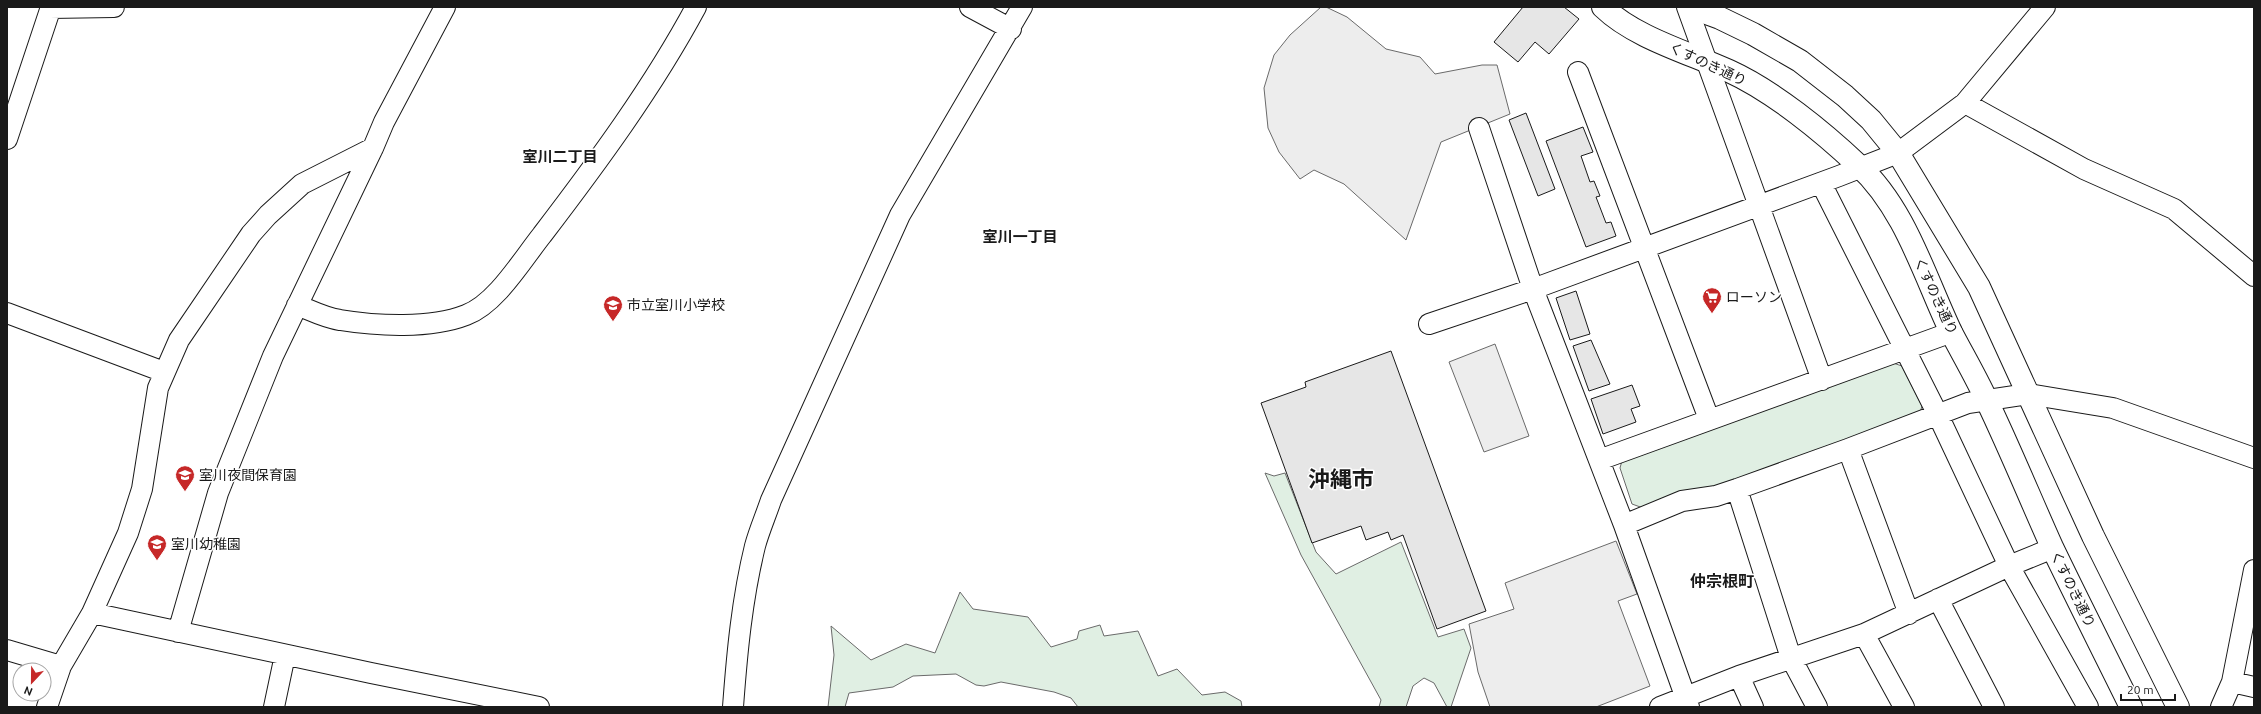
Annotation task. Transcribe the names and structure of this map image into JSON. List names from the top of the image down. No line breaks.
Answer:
{"streets":{"main road":["くすのき通り"]},"districts":["室川二丁目","室川一丁目","沖縄市","仲宗根町"],"places":{"supermarket":["ローソン"],"school or university":["市立室川小学校","室川夜間保育園","室川幼稚園"]},"scale_bar":"20 m","north":"bottom"}
